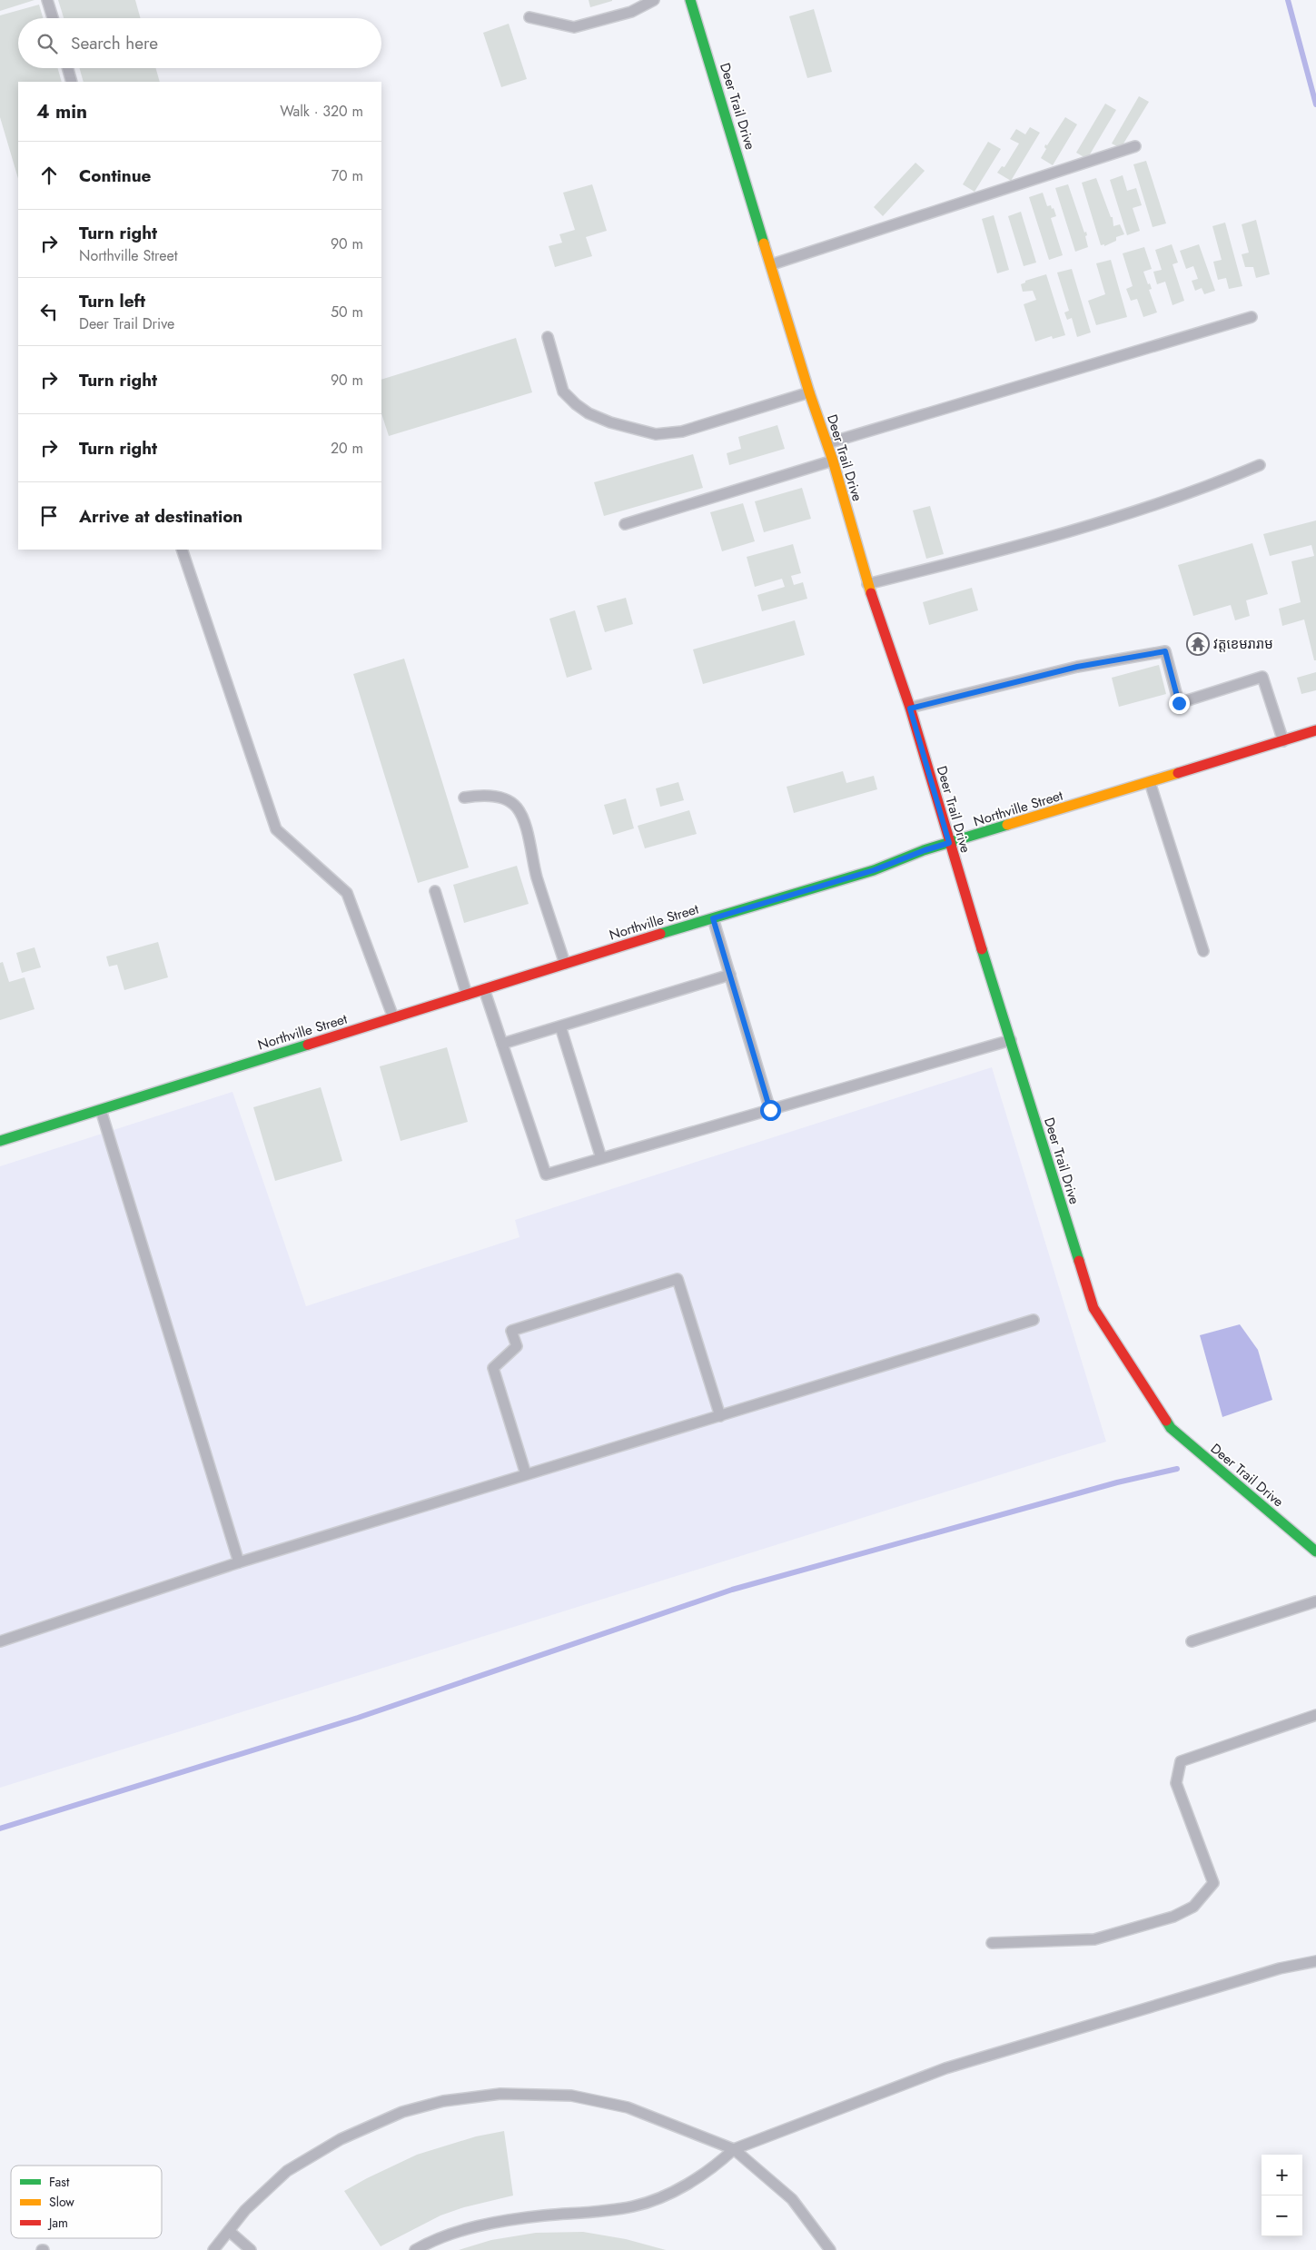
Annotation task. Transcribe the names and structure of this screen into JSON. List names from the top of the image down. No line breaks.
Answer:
{"streets":{"street":["Deer Trail Drive","Northville Street"]},"crossings":[["Deer Trail Drive","Northville Street"]],"places":{"temple":["វត្តខេមរារាម"]},"legend":["Fast","Slow","Jam"],"page":{"search":"Search here","heading":["4 min","Walk · 320 m"],"list":[["Continue","70 m"],["Turn right","Northville Street","90 m"],["Turn left","Deer Trail Drive","50 m"],["Turn right","90 m"],["Turn right","20 m"],"Arrive at destination"],"map_buttons":["+","−"]}}
